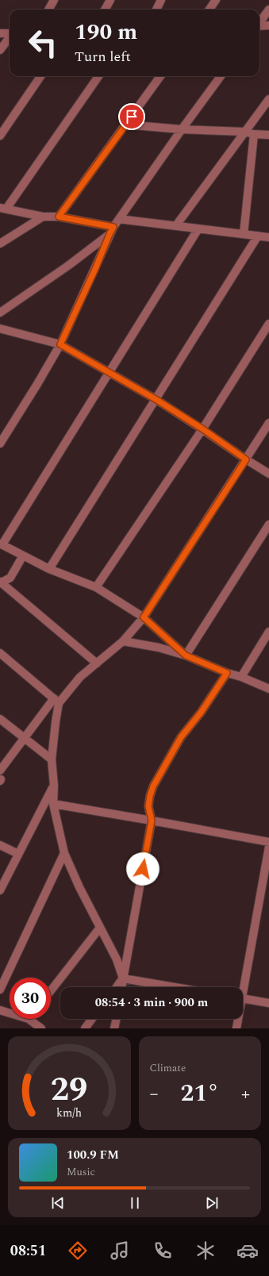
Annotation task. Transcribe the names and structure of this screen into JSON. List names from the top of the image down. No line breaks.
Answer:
{"page":{"turn":["190 m","Turn left"],"limit":"30","trip":"08:54 · 3 min · 900 m","tile":"Climate","heat":["−","21°","+"],"song":["100.9 FM","Music"],"tabs":"08:51","gauge":["29","km/h"]}}
